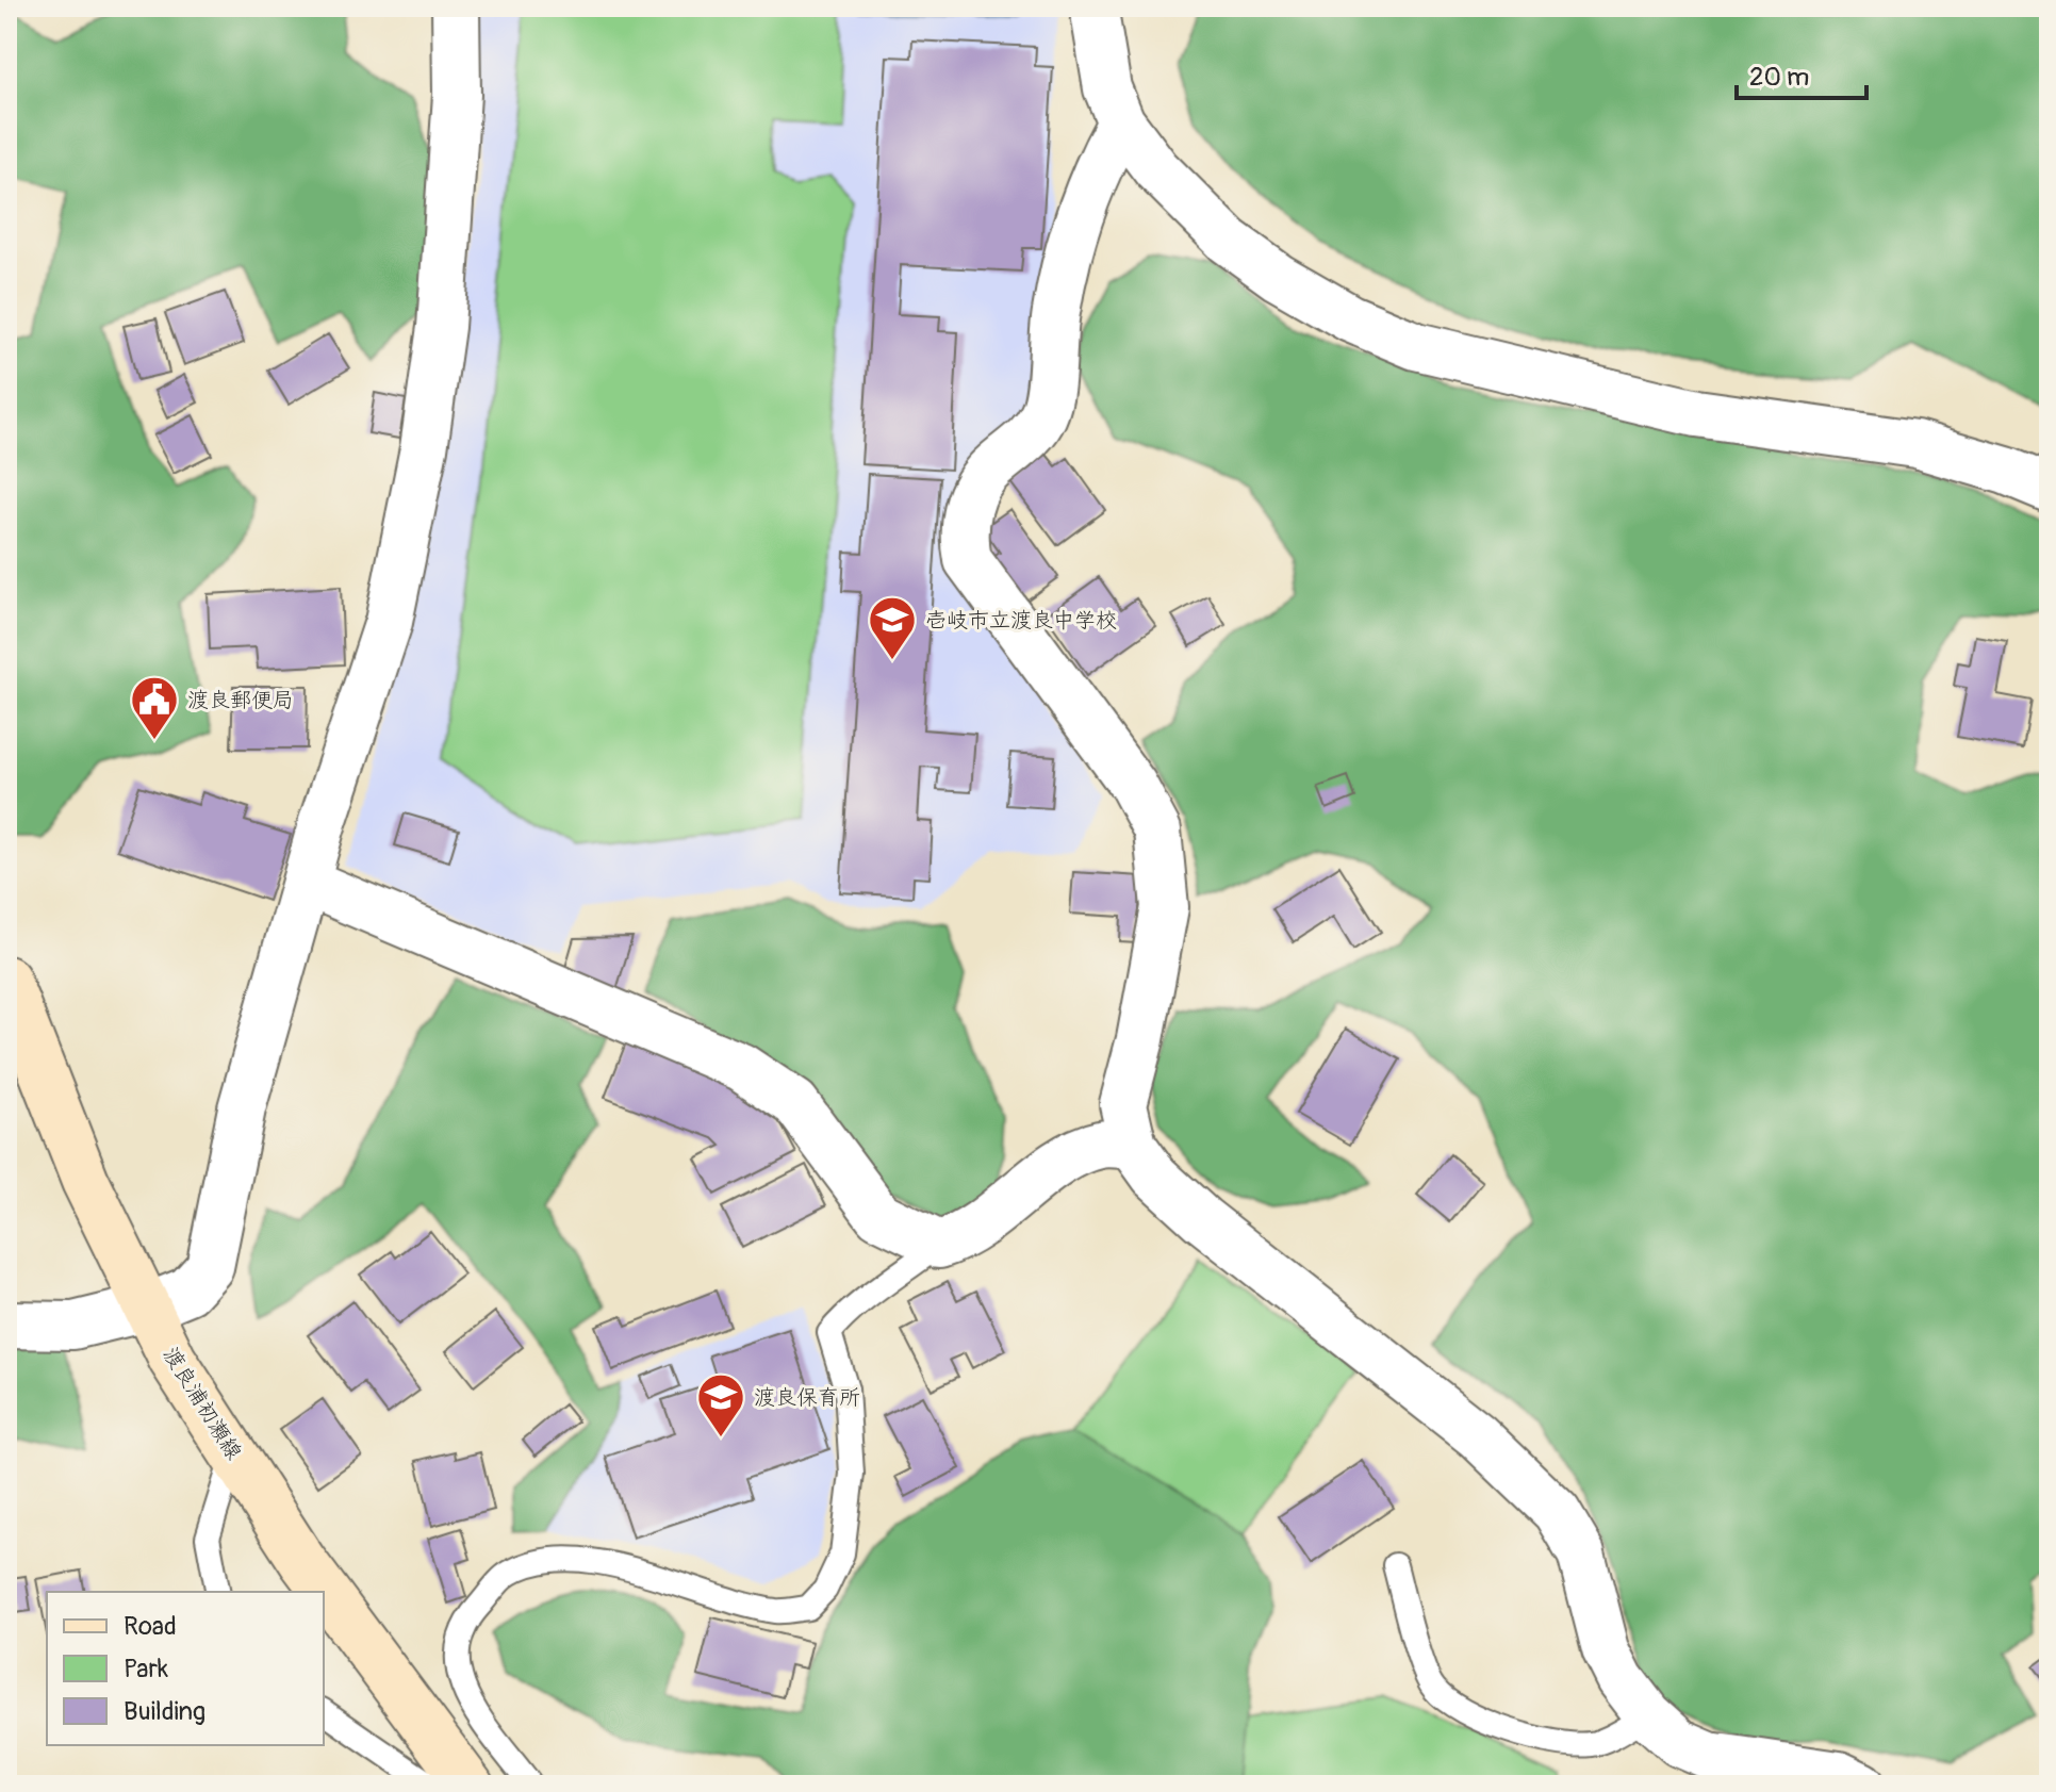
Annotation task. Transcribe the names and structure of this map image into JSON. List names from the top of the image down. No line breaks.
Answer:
{"streets":{"main road":["渡良浦初瀬線"]},"places":{"school or university":["壱岐市立渡良中学校","渡良保育所"],"public building":["渡良郵便局"]},"legend":["Road","Park","Building"],"scale_bar":"20 m"}
